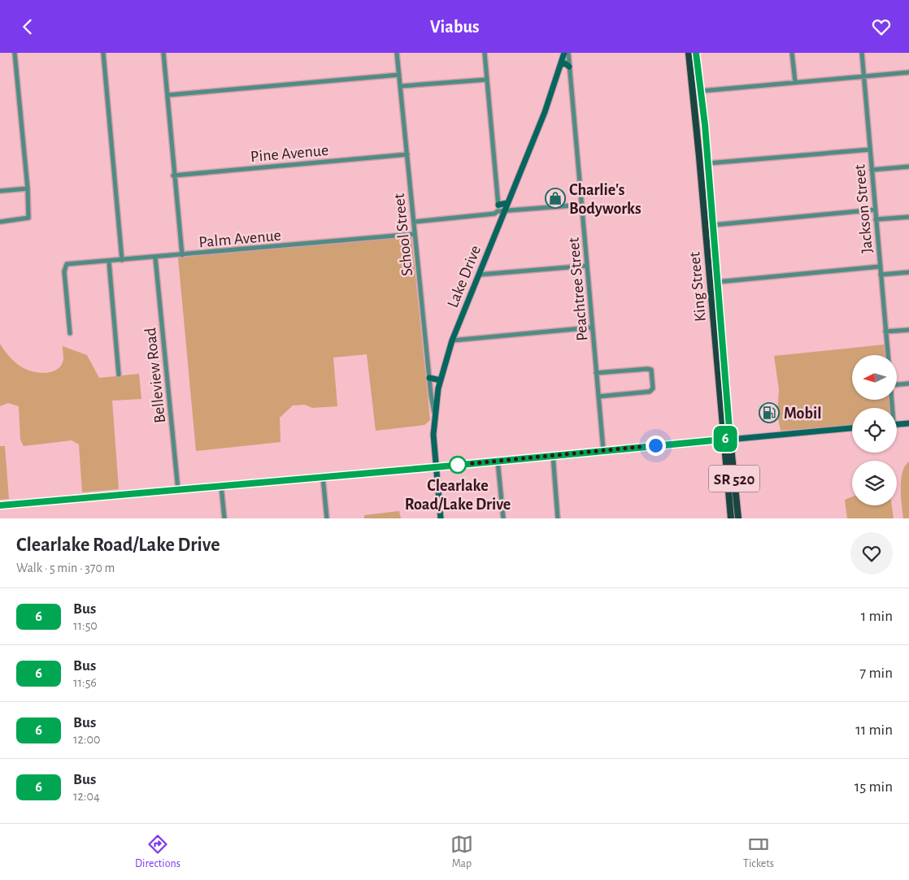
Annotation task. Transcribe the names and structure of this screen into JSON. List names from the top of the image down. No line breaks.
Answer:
{"streets":{"main road":["Lake Drive","King Street","SR 520"],"street":["Pine Avenue","Jackson Street","School Street","Palm Avenue","Peachtree Street","Belleview Road"]},"crossings":[["Pine Avenue","School Street"],["School Street","Palm Avenue"],["School Street","Lake Drive"],["Palm Avenue","Belleview Road"]],"places":{"shop":["Charlie's Bodyworks"],"fuel station":["Mobil"],"other":["Clearlake Road/Lake Drive"]},"lines":["bus line 6"],"north":"left","page":{"header":"Viabus","on_map":"6","heading":["Clearlake Road/Lake Drive","Walk · 5 min · 370 m"],"list":[{"mark":"6","name":"Bus","note":"11:50","value":"1 min"},{"mark":"6","name":"Bus","note":"11:56","value":"7 min"},{"mark":"6","name":"Bus","note":"12:00","value":"11 min"},{"mark":"6","name":"Bus","note":"12:04","value":"15 min"}],"tabs":["Directions","Map","Tickets"]}}
